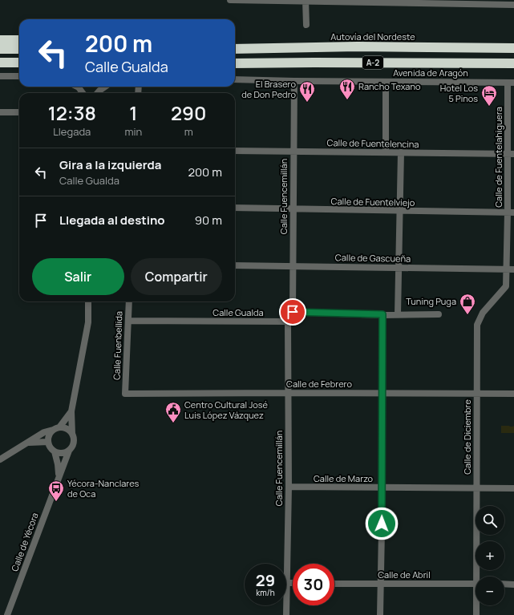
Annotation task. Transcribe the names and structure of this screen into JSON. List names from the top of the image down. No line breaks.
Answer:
{"streets":{"highway":["Autovía del Nordeste","A-2"],"street":["Avenida de Aragón","Calle de Fuentelencina","Calle de Fuentelahiguera","Calle Fuencemillán","Calle de Fuentelviejo","Calle de Gascueña","Calle Gualda","Calle Fuenbellida","Calle de Febrero","Calle de Diciembre","Calle de Marzo","Calle de Yécora","Calle de Abril"]},"crossings":[["Avenida de Aragón","Calle de Fuentelahiguera"],["Avenida de Aragón","Calle Fuencemillán"],["Calle de Fuentelencina","Calle de Fuentelahiguera"],["Calle de Fuentelencina","Calle Fuencemillán"],["Calle de Fuentelahiguera","Calle de Fuentelviejo"],["Calle de Fuentelahiguera","Calle de Gascueña"],["Calle de Fuentelahiguera","Calle de Diciembre"],["Calle Fuencemillán","Calle de Fuentelviejo"],["Calle Fuencemillán","Calle de Gascueña"],["Calle Fuencemillán","Calle Gualda"],["Calle Fuencemillán","Calle de Febrero"],["Calle Fuencemillán","Calle de Marzo"],["Calle de Gascueña","Calle de Diciembre"],["Calle Gualda","Calle Fuenbellida"],["Calle Fuenbellida","Calle de Febrero"],["Calle de Febrero","Calle de Diciembre"],["Calle de Diciembre","Calle de Marzo"]],"places":{"restaurant":["Rancho Texano","El Brasero de Don Pedro"],"hotel":["Hotel Los 5 Pinos"],"shop":["Tuning Puga"],"public building":["Centro Cultural José Luis López Vázquez"],"bus stop":["Yécora-Nanclares de Oca"]},"page":{"turn":["200 m","Calle Gualda"],"eta":["12:38","Llegada","1","min","290","m"],"list":[{"name":"Gira a la izquierda","note":"Calle Gualda","value":"200 m"},{"name":"Llegada al destino","value":"90 m"}],"buttons":["Salir","Compartir"],"map_buttons":["+","−"],"speed":"29 km/h","limit":"30"}}
